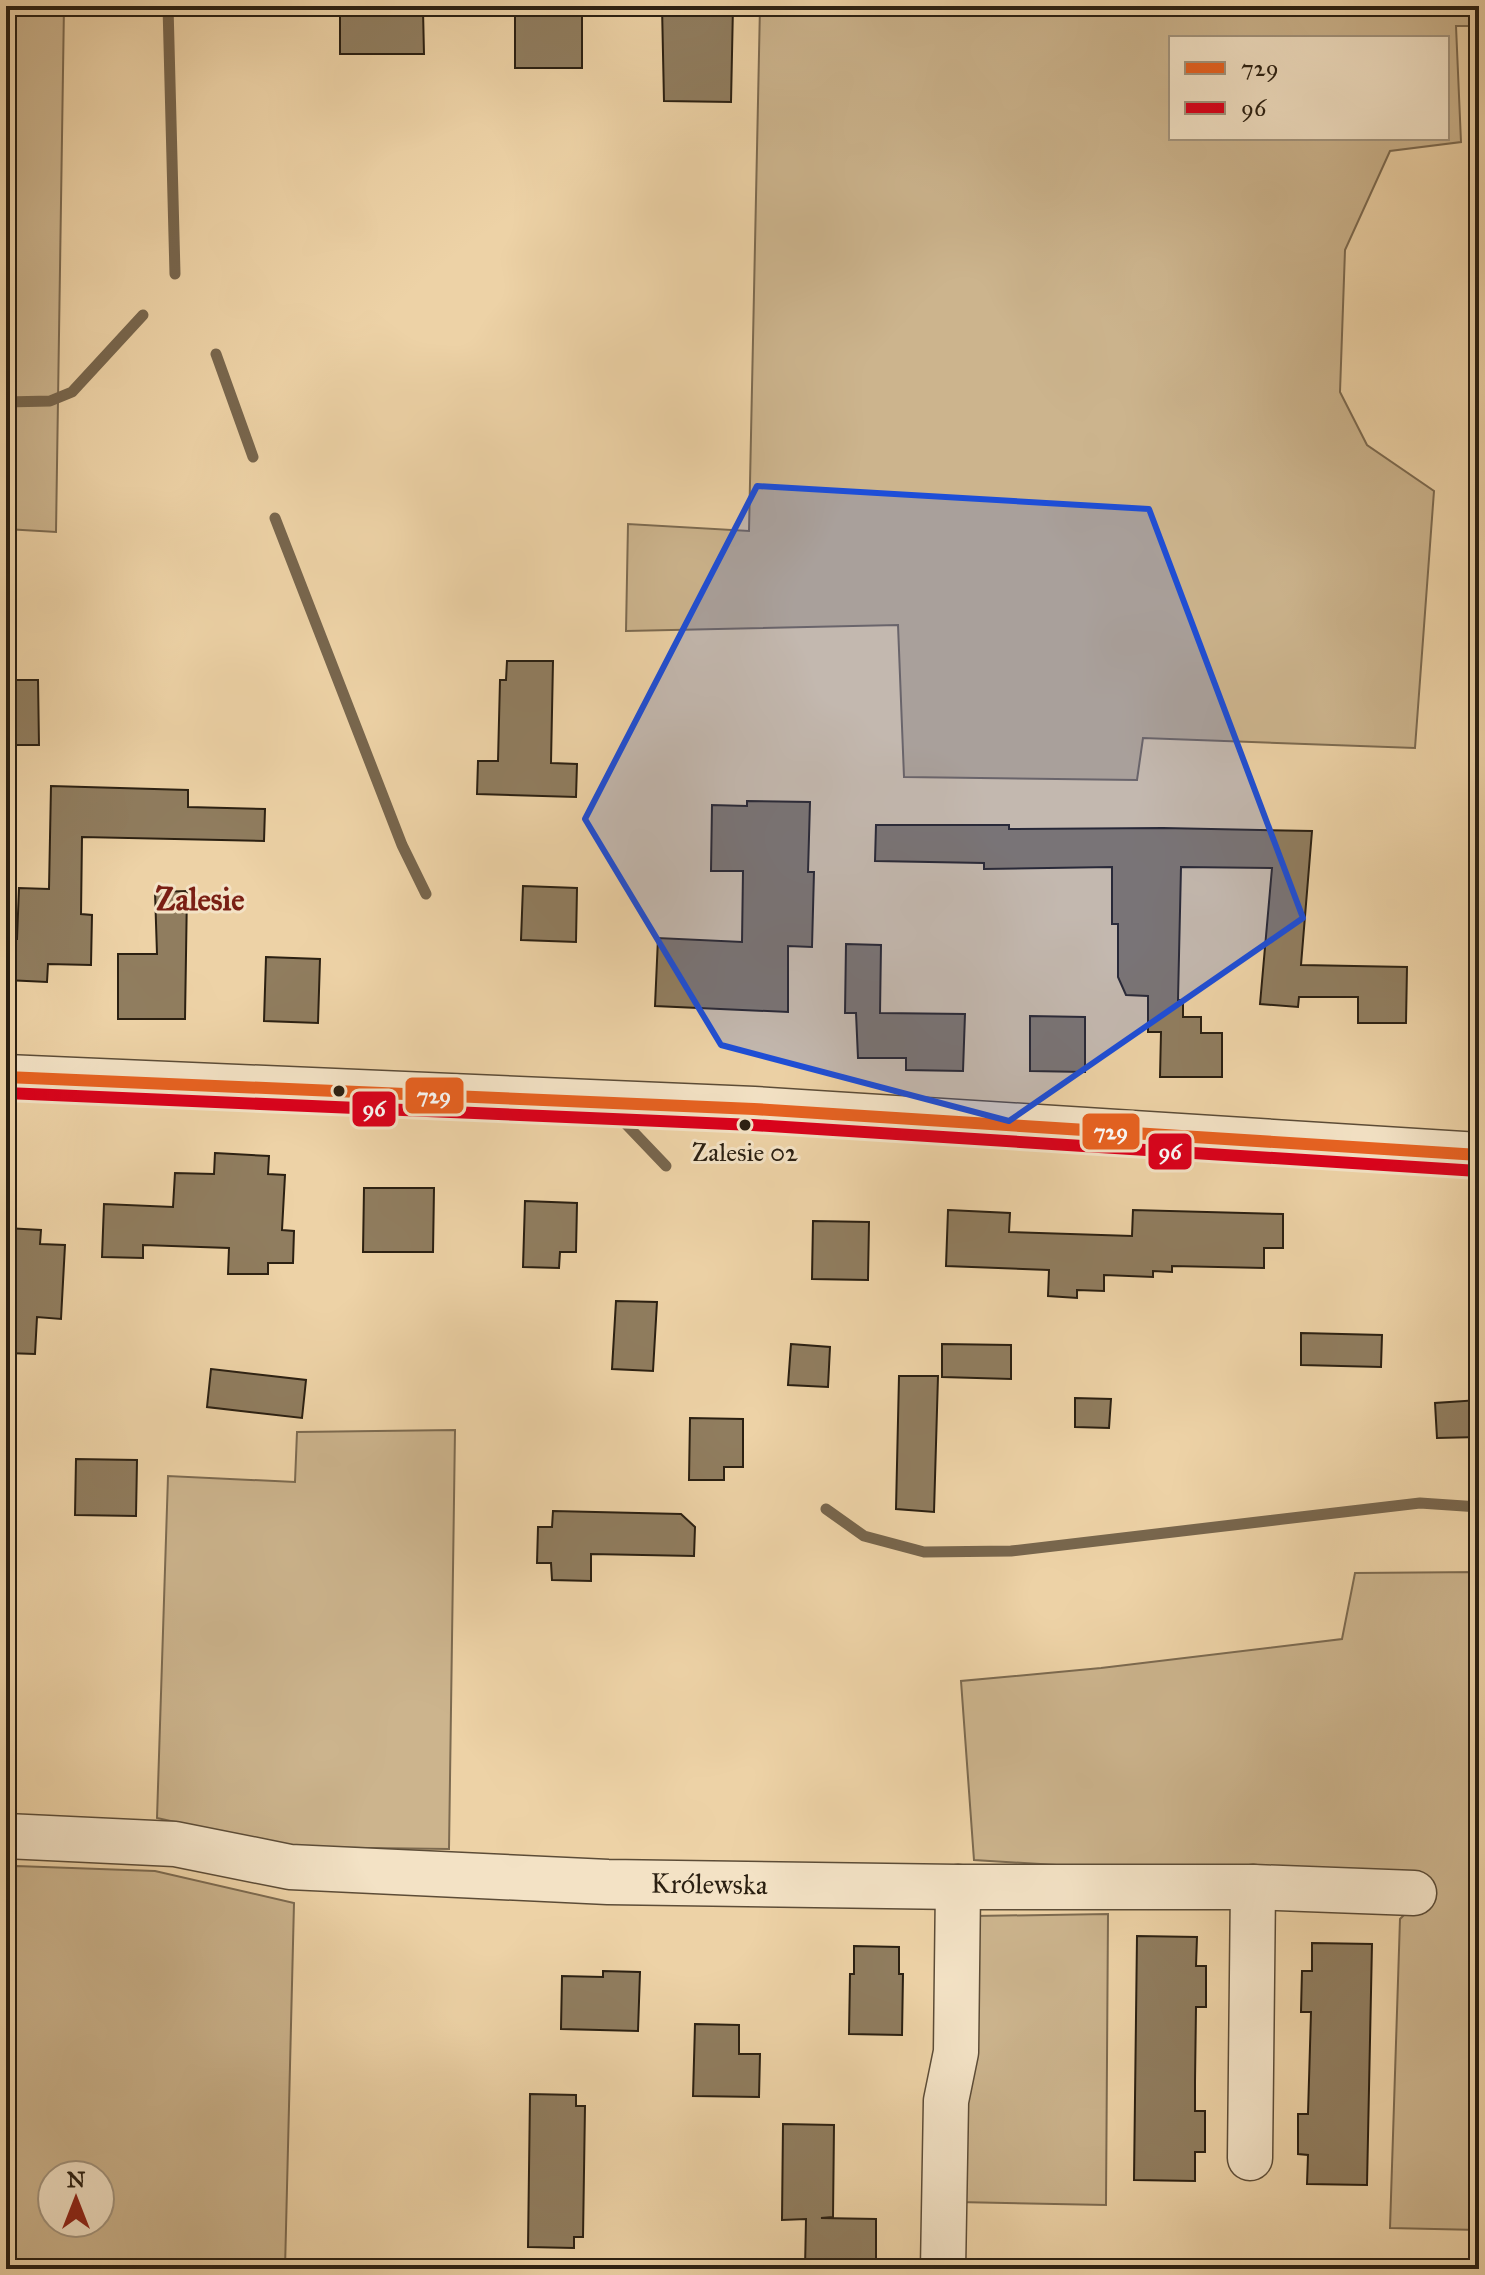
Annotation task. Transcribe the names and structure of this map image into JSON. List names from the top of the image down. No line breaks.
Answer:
{"streets":{"street":["Królewska"]},"districts":["Zalesie"],"places":["Zalesie 02"],"lines":["transit line 729","transit line 96"],"legend":["729","96"],"north":"top"}
